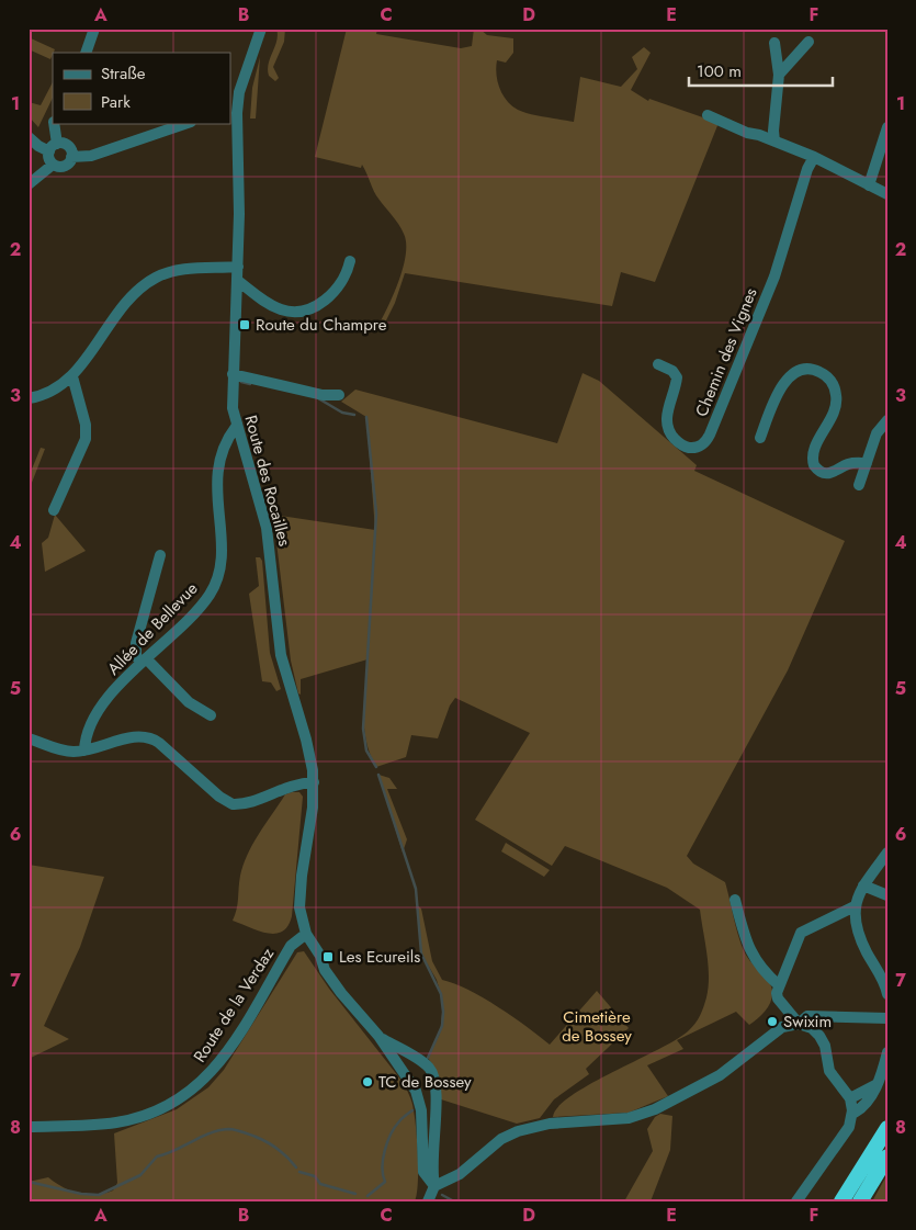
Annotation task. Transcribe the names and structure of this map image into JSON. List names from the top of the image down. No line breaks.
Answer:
{"streets":{"street":["Chemin des Vignes","Route des Rocailles","Allée de Bellevue","Route de la Verdaz"]},"crossings":[["Route des Rocailles","Allée de Bellevue"],["Route des Rocailles","Route de la Verdaz"]],"parks":["Cimetière de Bossey"],"places":{"transit":["Route du Champre","Les Ecureils"],"other":["Swixim","TC de Bossey"]},"legend":["Straße","Park"],"scale_bar":"100 m","grid":{"columns":["A","B","C","D","E","F"],"rows":["1","2","3","4","5","6","7","8"]}}
